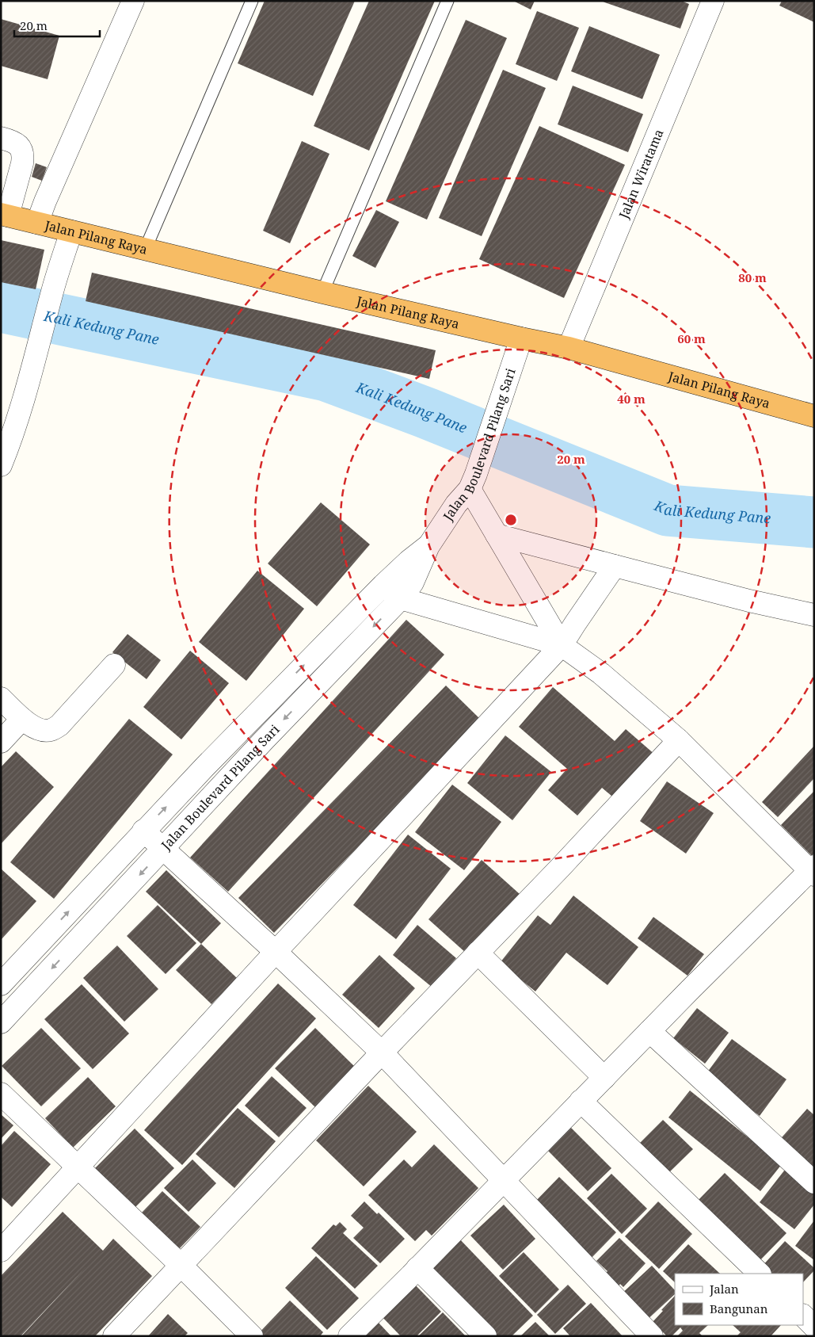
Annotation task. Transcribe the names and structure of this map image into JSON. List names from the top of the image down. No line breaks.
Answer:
{"streets":{"highway":["Jalan Pilang Raya"],"street":["Jalan Wiratama","Jalan Boulevard Pilang Sari"]},"crossings":[["Jalan Wiratama","Jalan Pilang Raya"],["Jalan Pilang Raya","Jalan Boulevard Pilang Sari"]],"water":["Kali Kedung Pane"],"legend":["Jalan","Bangunan"],"scale_bar":"20 m","rings":["80 m","60 m","40 m","20 m"]}
